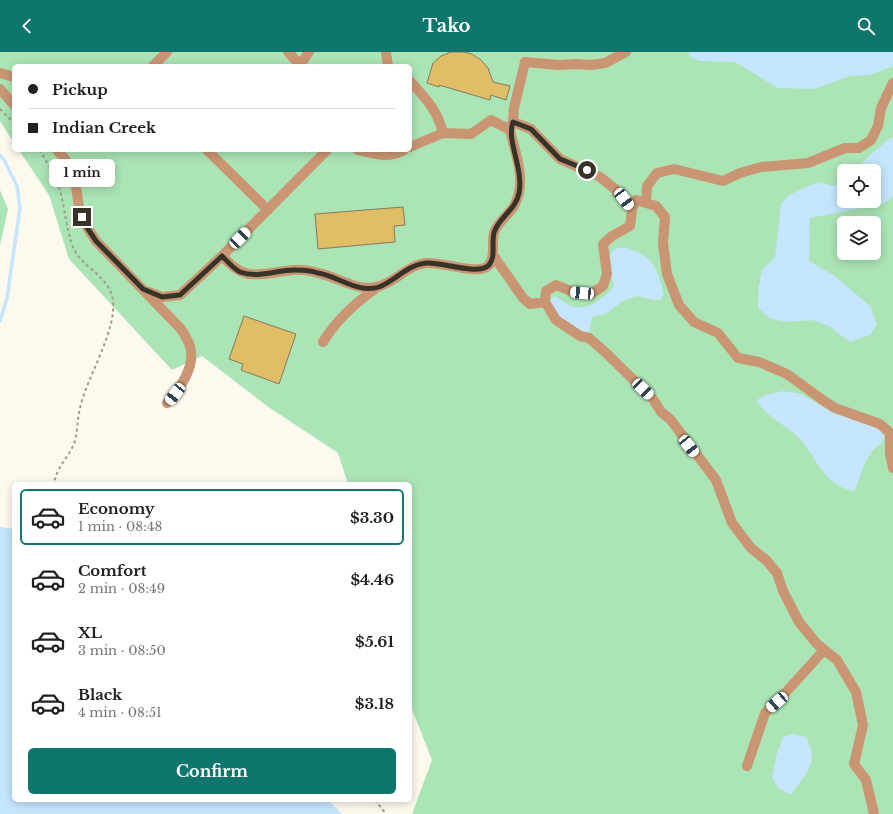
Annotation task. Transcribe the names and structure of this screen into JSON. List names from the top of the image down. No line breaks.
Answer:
{"page":{"header":"Tako","banner":["Pickup","Indian Creek"],"bubble":"1 min","list":[{"name":"Economy","note":"1 min · 08:48","value":"$3.30"},{"name":"Comfort","note":"2 min · 08:49","value":"$4.46"},{"name":"XL","note":"3 min · 08:50","value":"$5.61"},{"name":"Black","note":"4 min · 08:51","value":"$3.18"}],"buttons":"Confirm"}}
